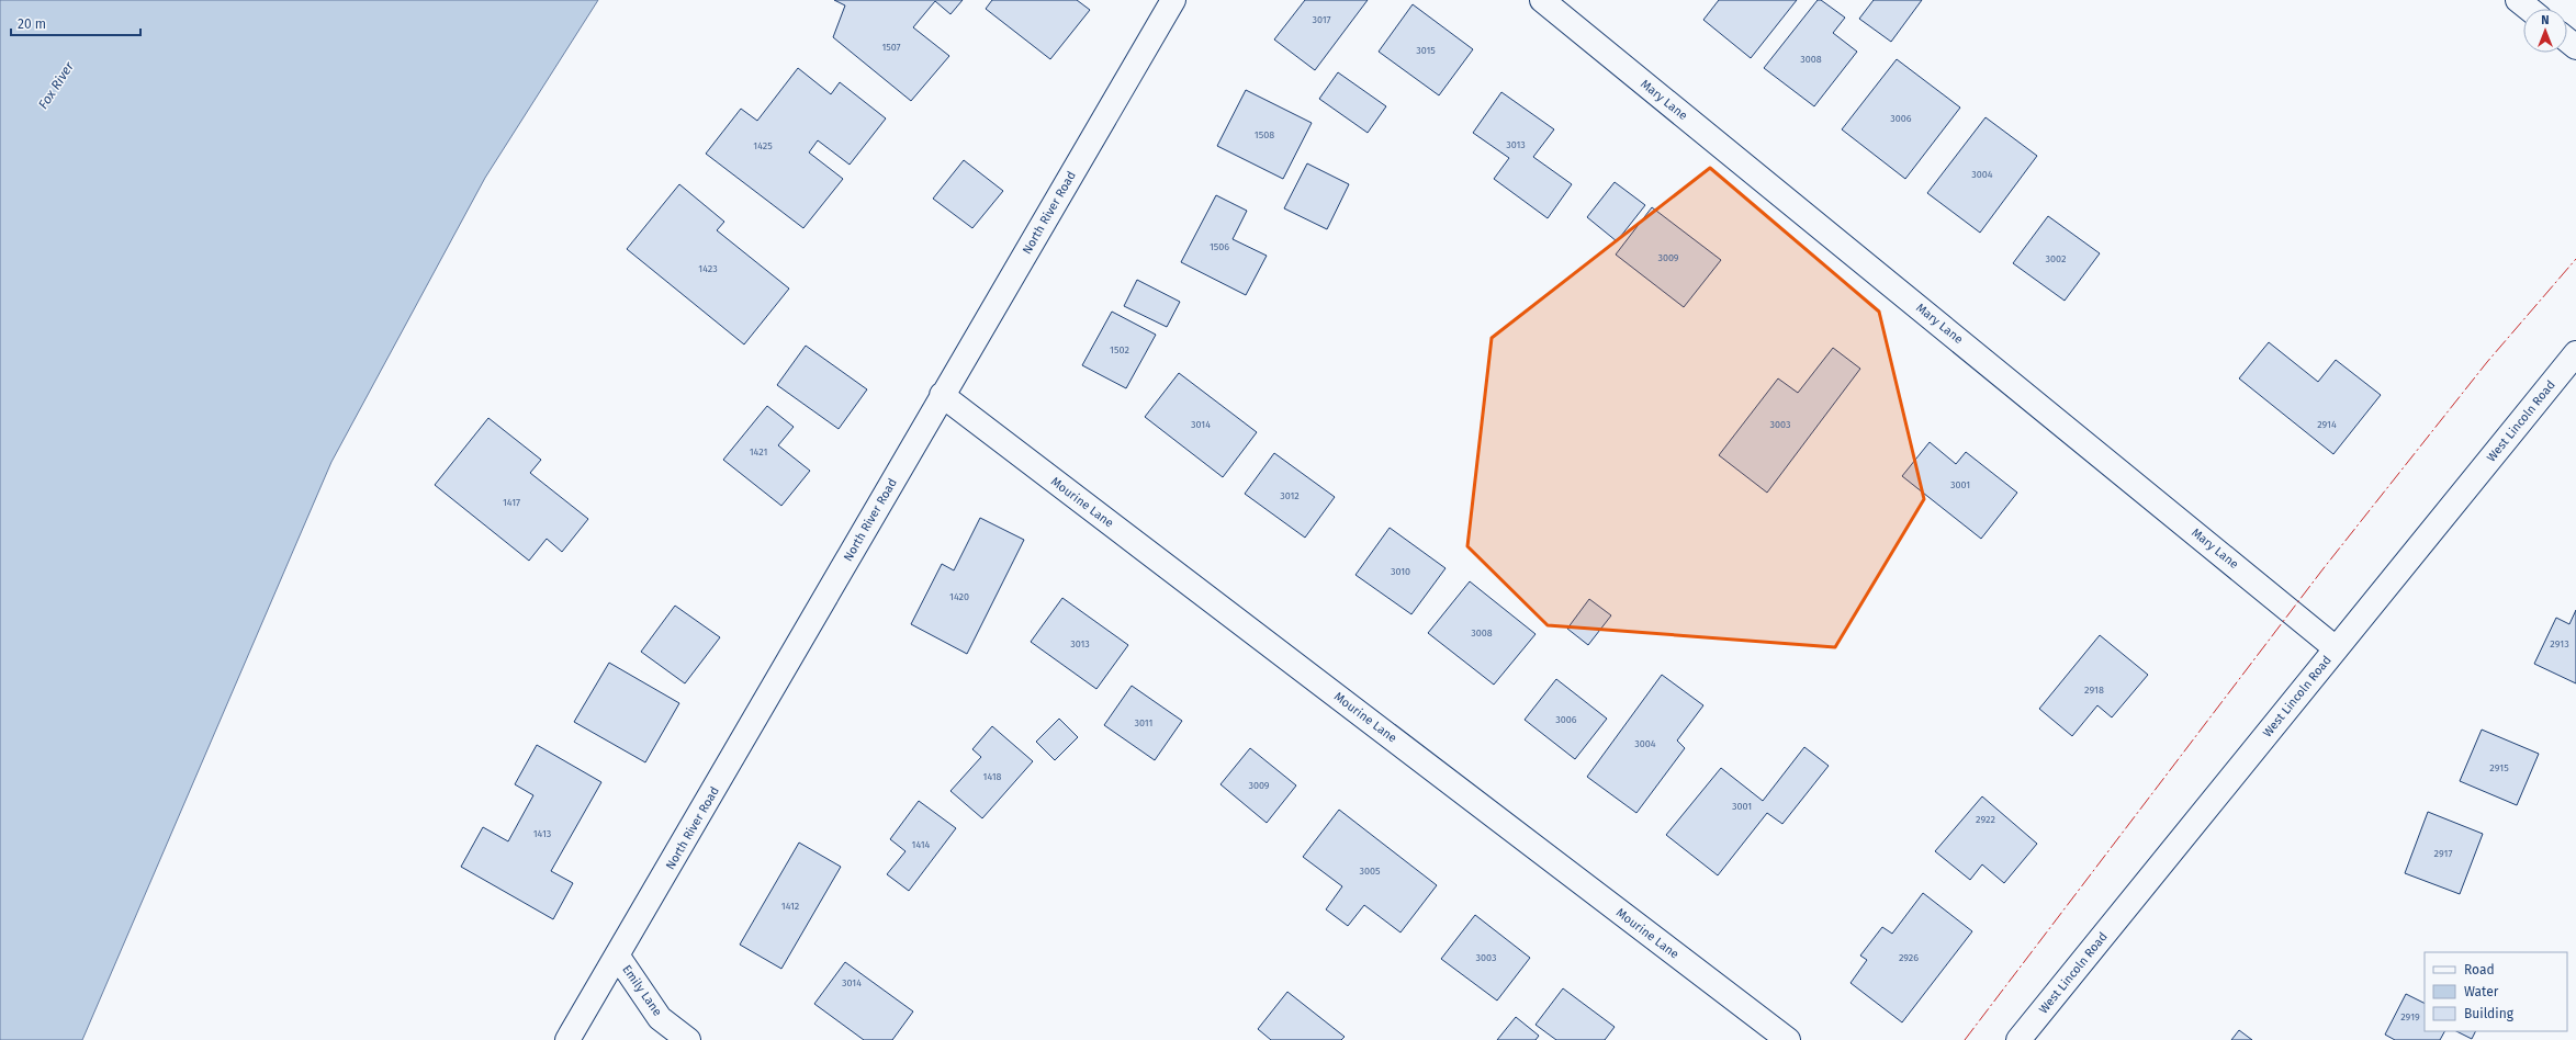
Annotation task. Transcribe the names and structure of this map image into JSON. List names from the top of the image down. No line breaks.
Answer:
{"streets":{"street":["Mary Lane","North River Road","West Lincoln Road","Mourine Lane","Emily Lane"]},"crossings":[["Mary Lane","West Lincoln Road"],["North River Road","Mourine Lane"],["North River Road","Emily Lane"]],"water":["Fox River"],"house_numbers":["3017","1507","3015","3008","3006","1508","3013","1425","3004","1506","3009","3002","1423","1502","3014","3003","2914","1421","3001","3012","1417","3010","1420","3008","3013","2913","2918","3006","3011","3004","2915","1418","3009","3001","2922","1413","1414","2917","3005","1412","3003","2926","3014","2919"],"legend":["Road","Water","Building"],"scale_bar":"20 m","north":"top"}
